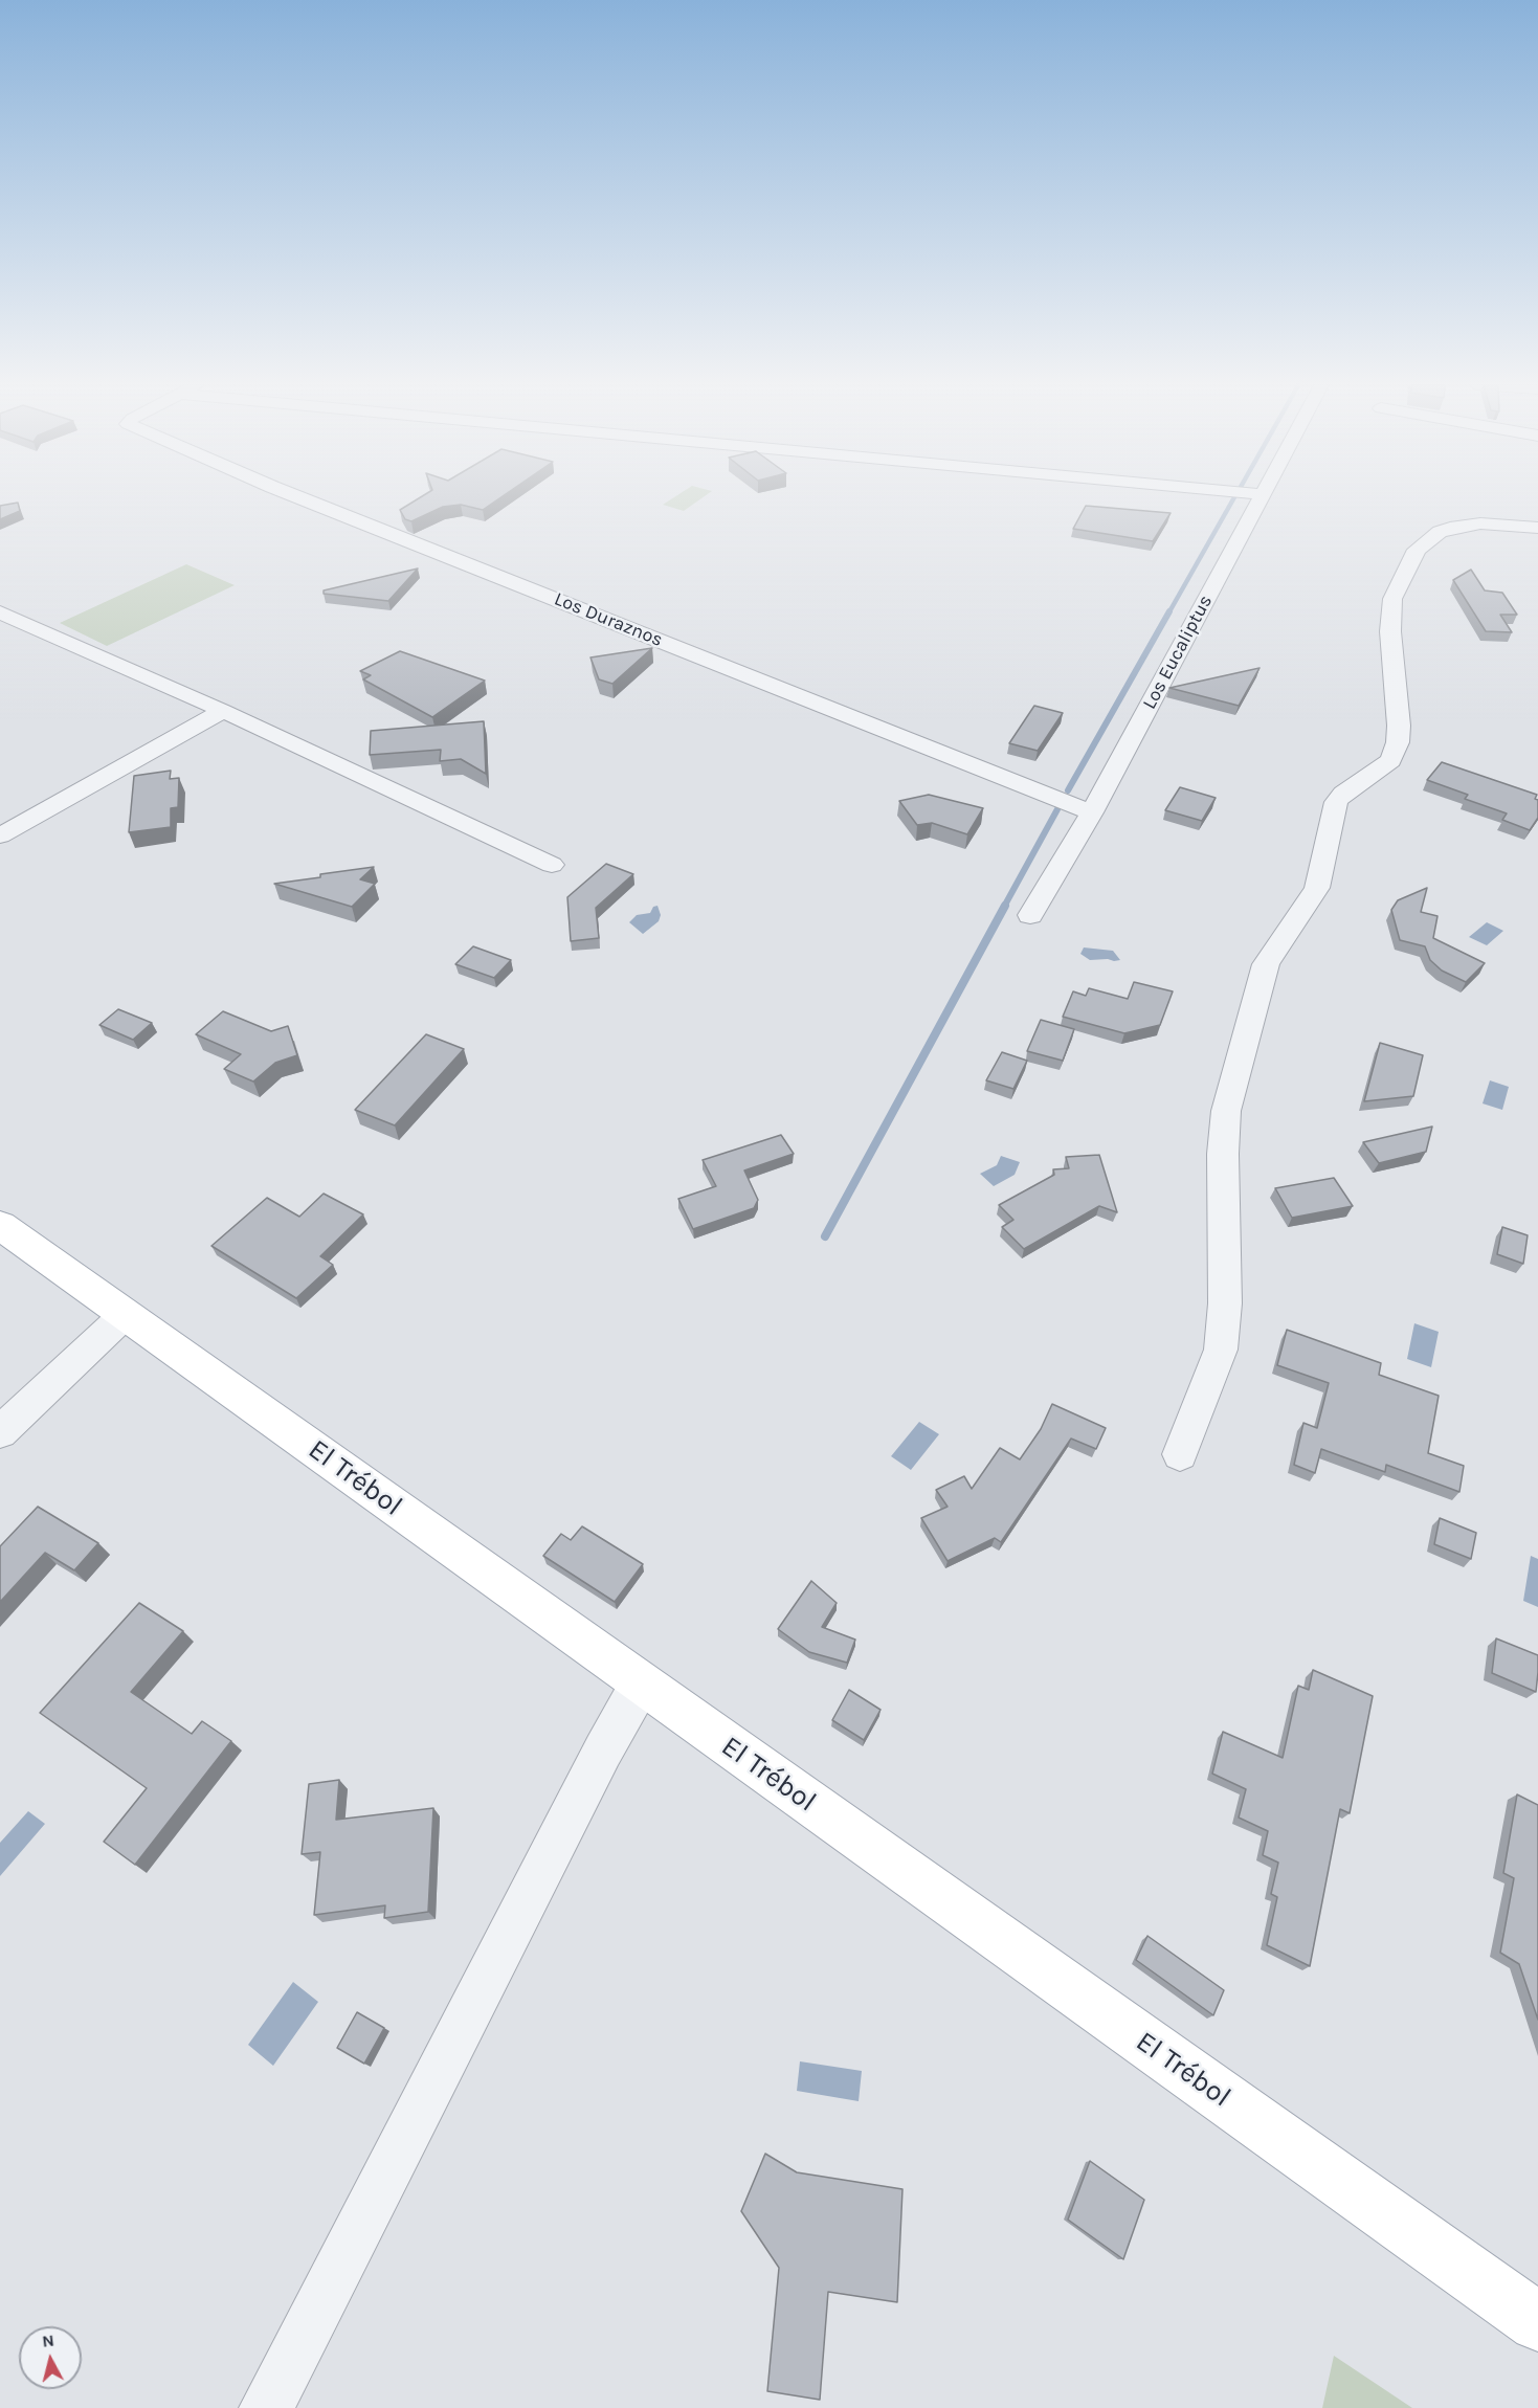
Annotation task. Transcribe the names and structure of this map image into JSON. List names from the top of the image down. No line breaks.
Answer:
{"streets":{"main road":["El Trébol"],"street":["Los Duraznos","Los Eucaliptus"]},"crossings":[["Los Duraznos","Los Eucaliptus"]],"north":"top"}
